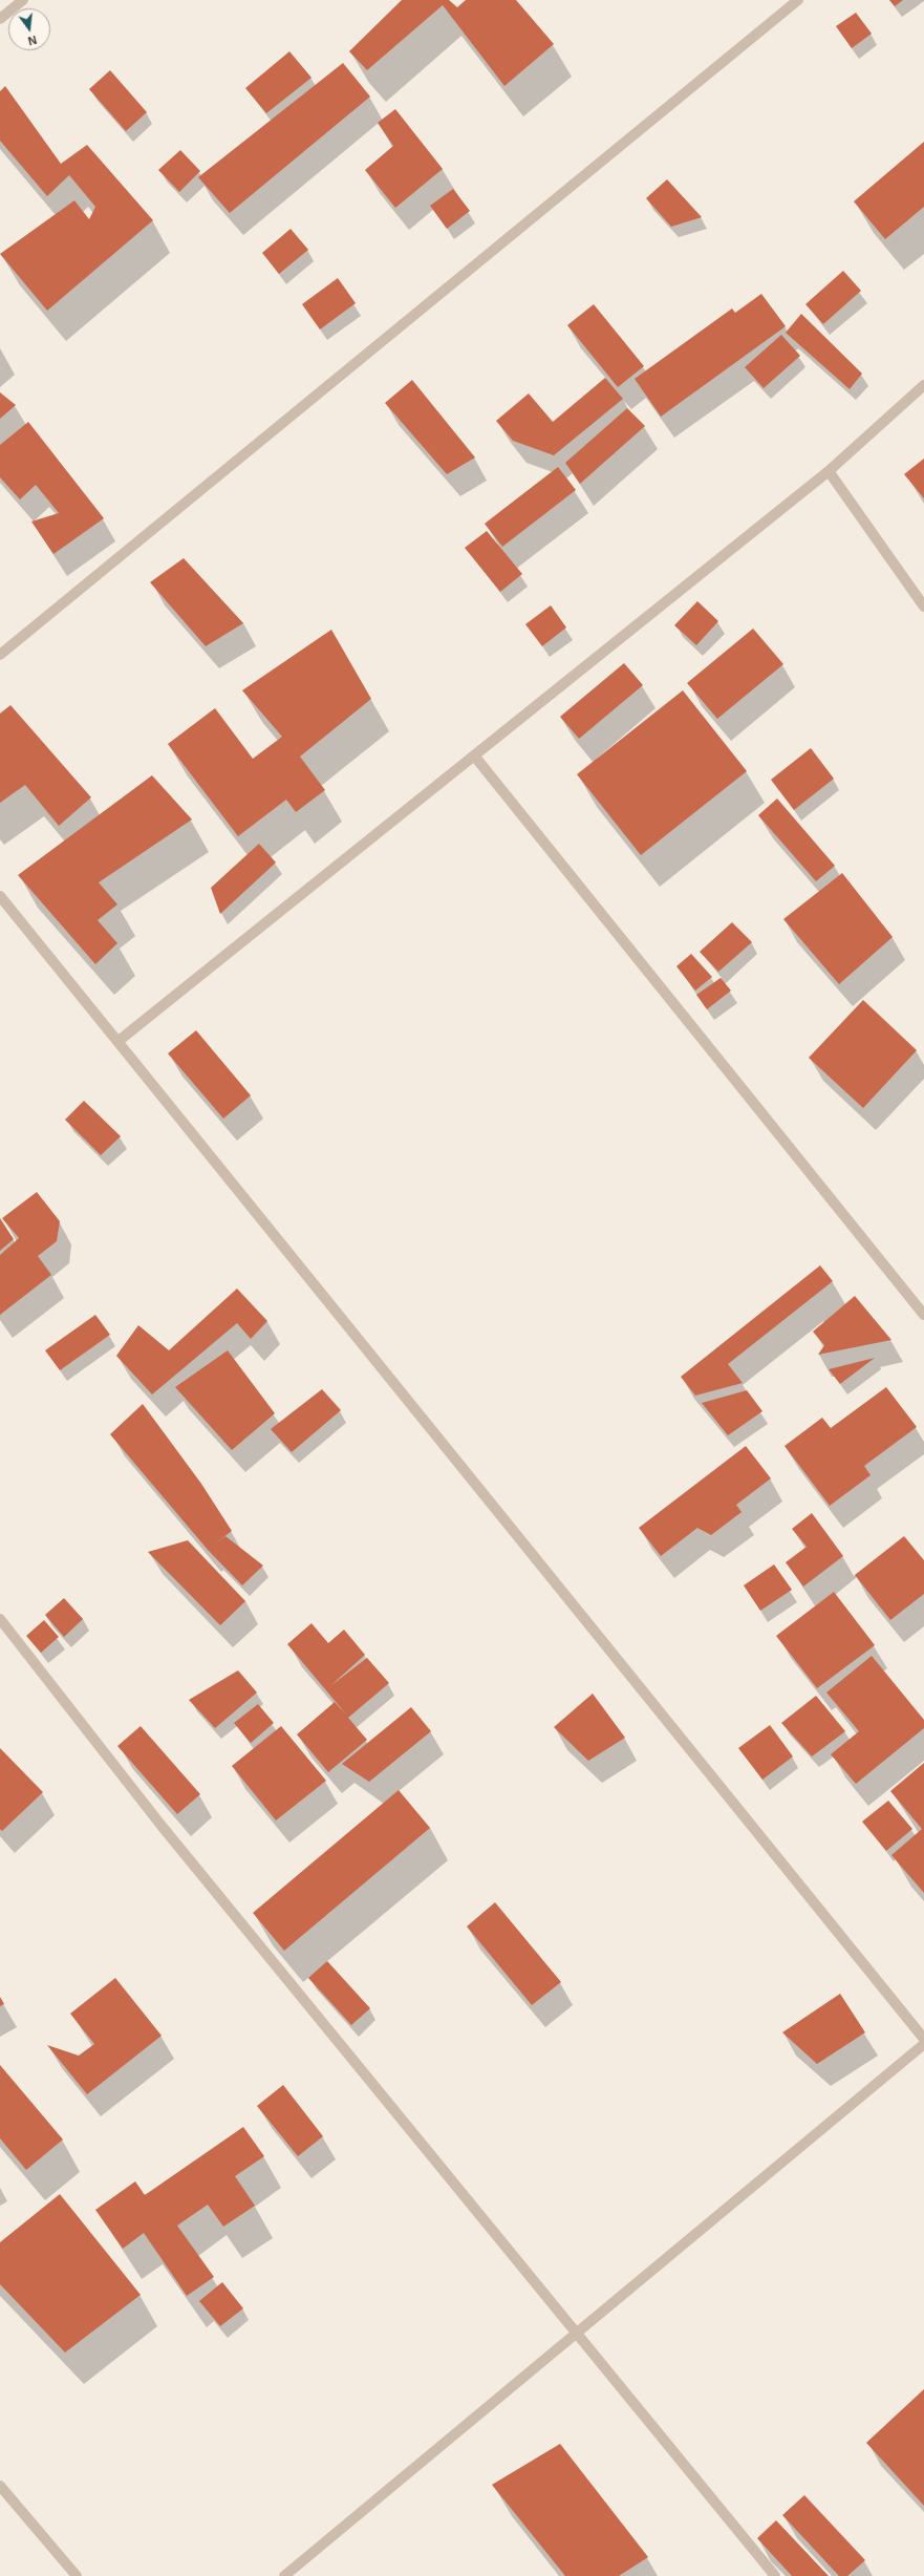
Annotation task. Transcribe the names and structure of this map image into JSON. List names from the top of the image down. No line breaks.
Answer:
{"north":"bottom"}
